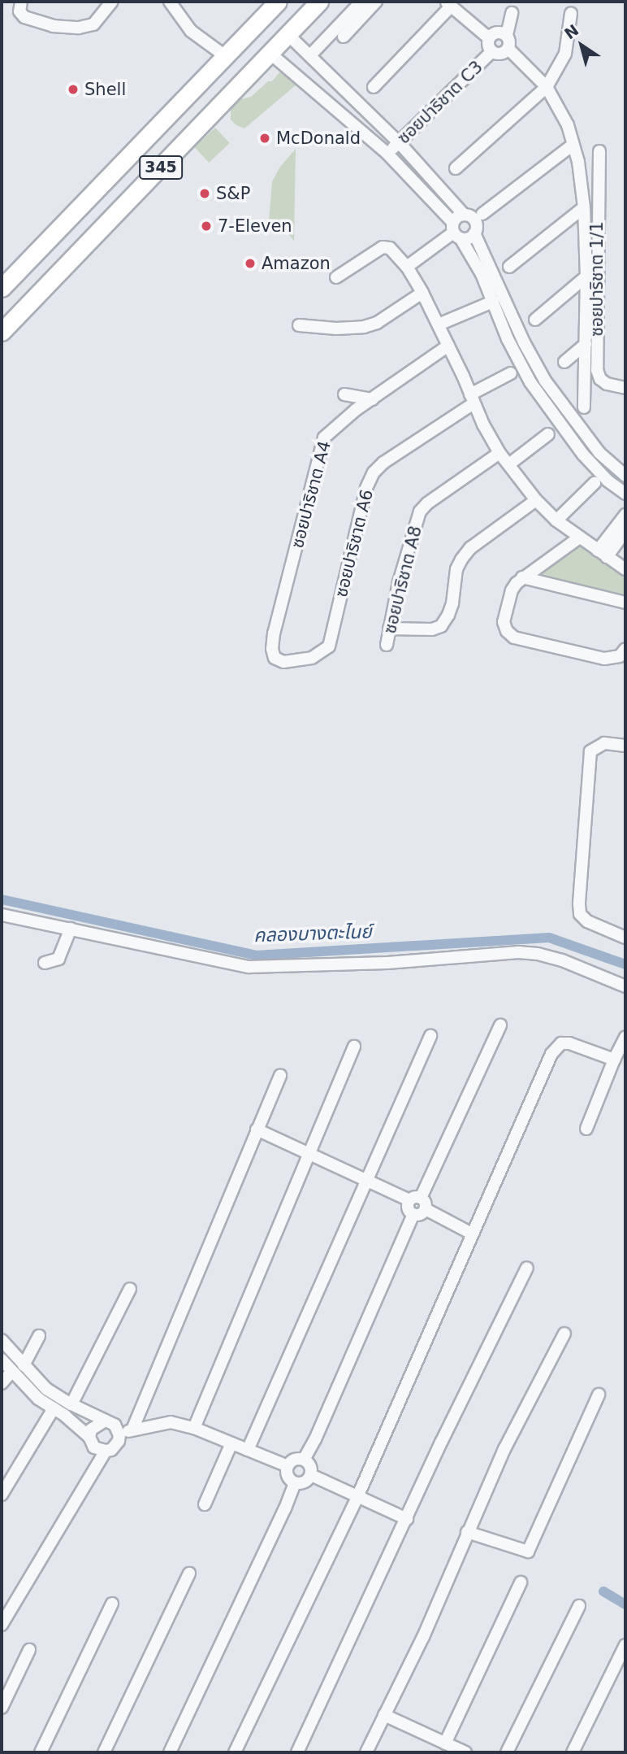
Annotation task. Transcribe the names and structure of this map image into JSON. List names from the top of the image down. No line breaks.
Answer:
{"streets":{"main road":["345"],"street":["ซอยปาริชาต C3","ซอยปาริชาต 1/1","ซอยปาริชาต A4","ซอยปาริชาต A6","ซอยปาริชาต A8"]},"crossings":[["ซอยปาริชาต A4","ซอยปาริชาต A6"]],"water":["คลองบางตะไนย์"],"places":["Shell","McDonald","S&P","7-Eleven","Amazon"],"north":"top left"}
